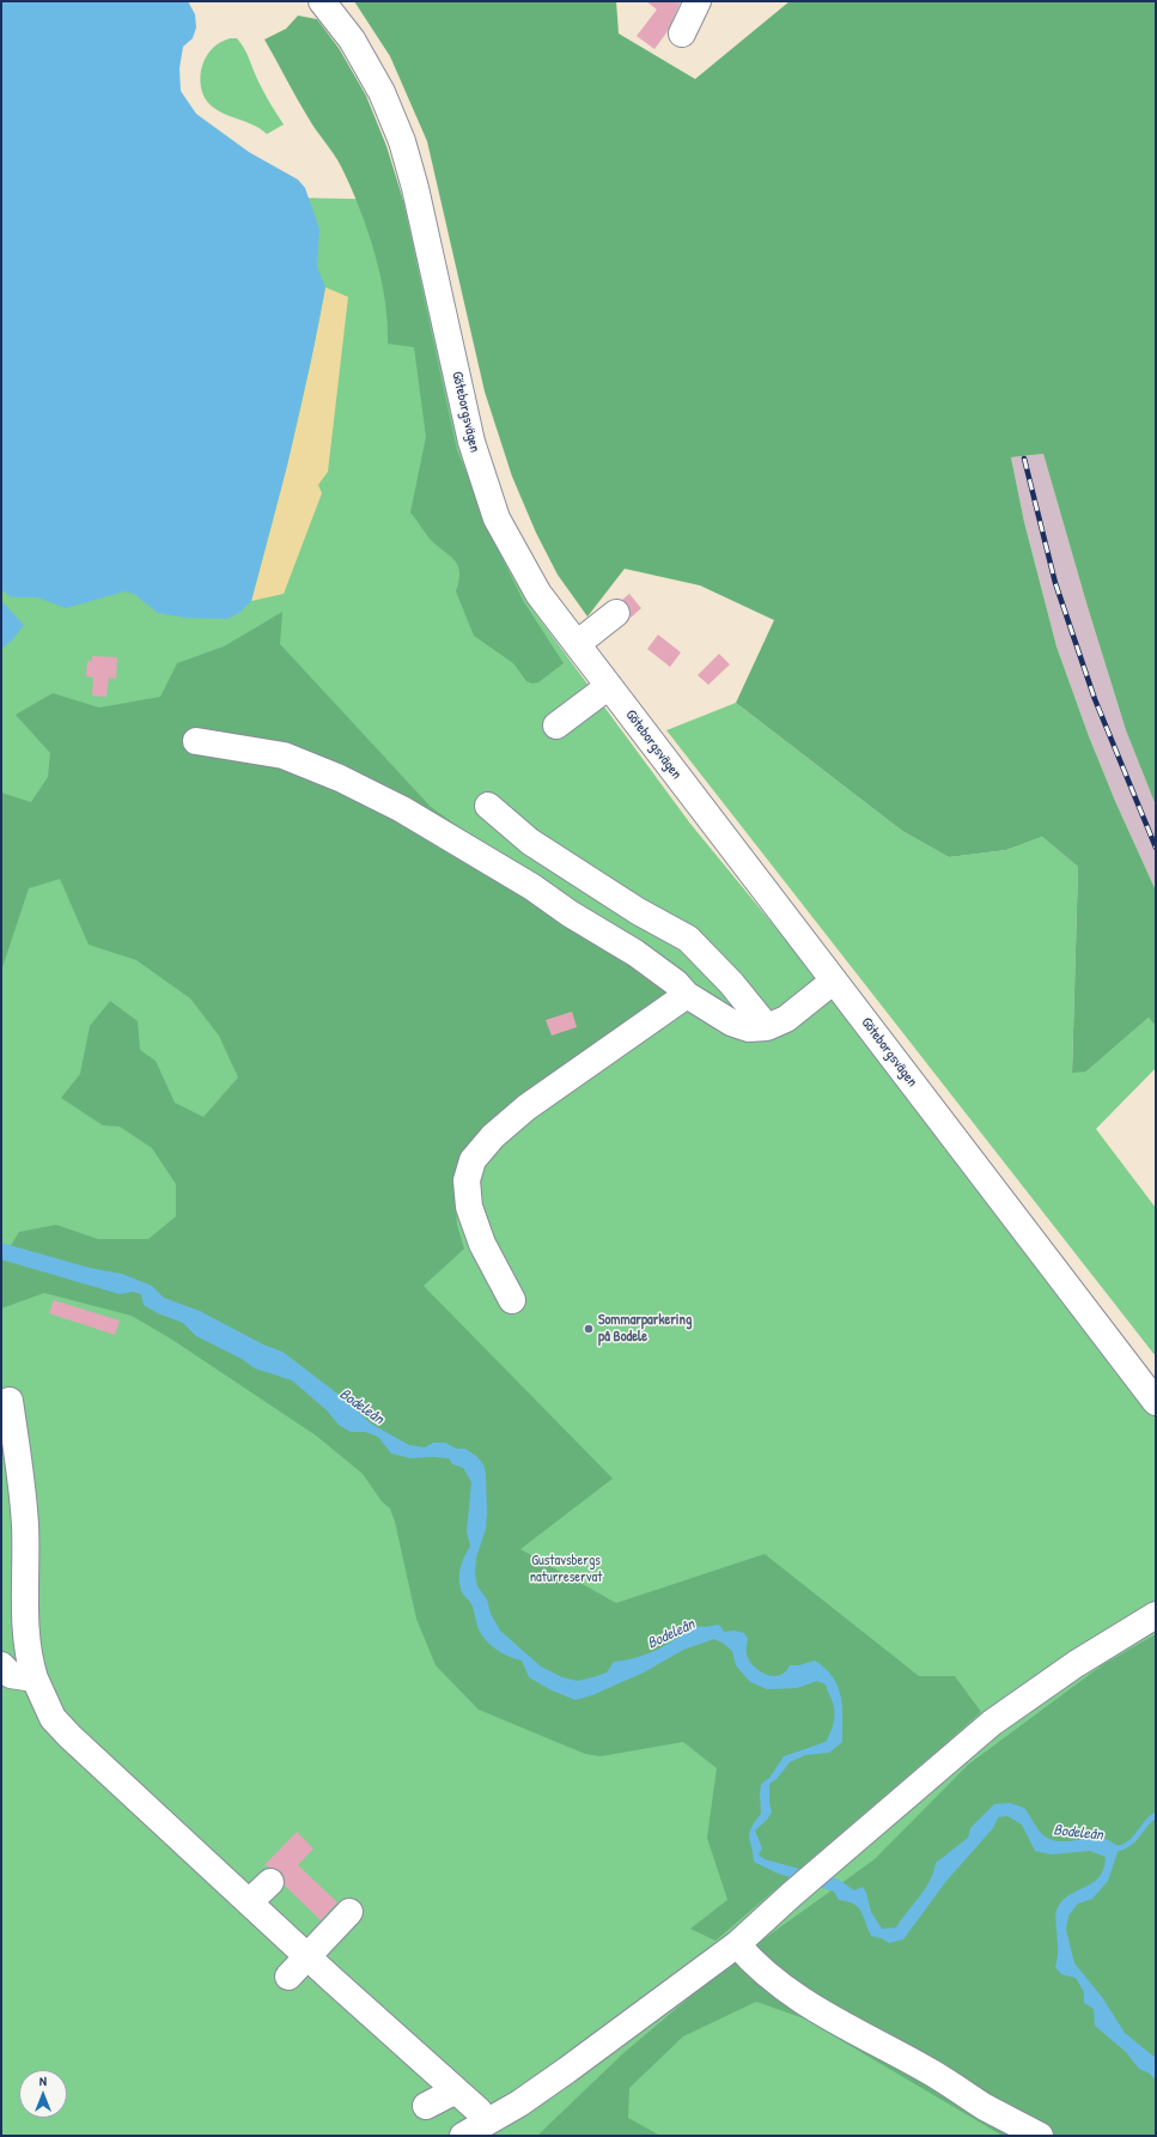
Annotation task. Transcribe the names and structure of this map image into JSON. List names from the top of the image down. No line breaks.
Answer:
{"streets":{"street":["Göteborgsvägen"]},"water":["Bodeleån"],"parks":["Gustavsbergs naturreservat"],"places":["Sommarparkering på Bodele"],"north":"top"}
